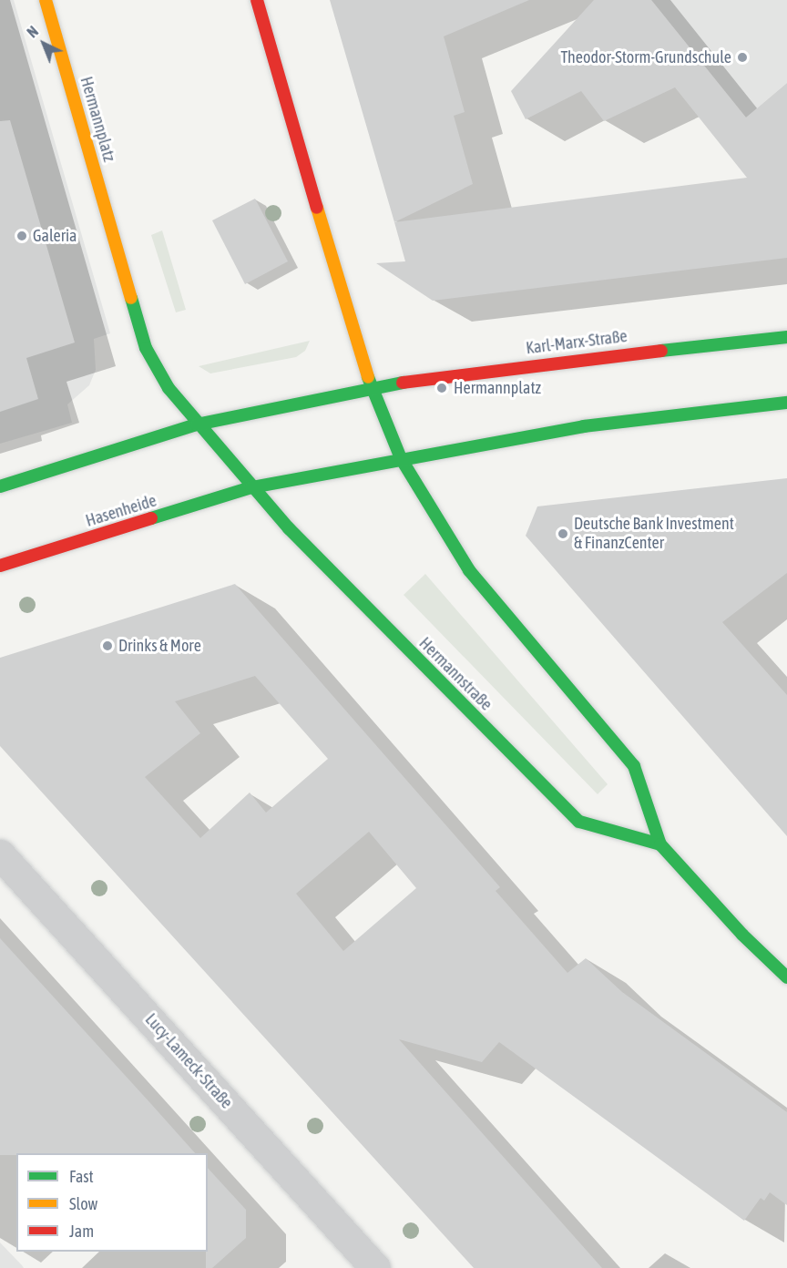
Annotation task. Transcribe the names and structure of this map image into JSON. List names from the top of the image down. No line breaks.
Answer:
{"streets":{"main road":["Hermannplatz","Karl-Marx-Straße","Hasenheide","Hermannstraße"],"street":["Lucy-Lameck-Straße"]},"crossings":[["Hermannplatz","Hasenheide"],["Hermannplatz","Hermannstraße"],["Hasenheide","Hermannstraße"]],"places":["Theodor-Storm-Grundschule","Galeria","Hermannplatz","Deutsche Bank Investment & FinanzCenter","Drinks & More"],"legend":["Fast","Slow","Jam"],"north":"top left"}
